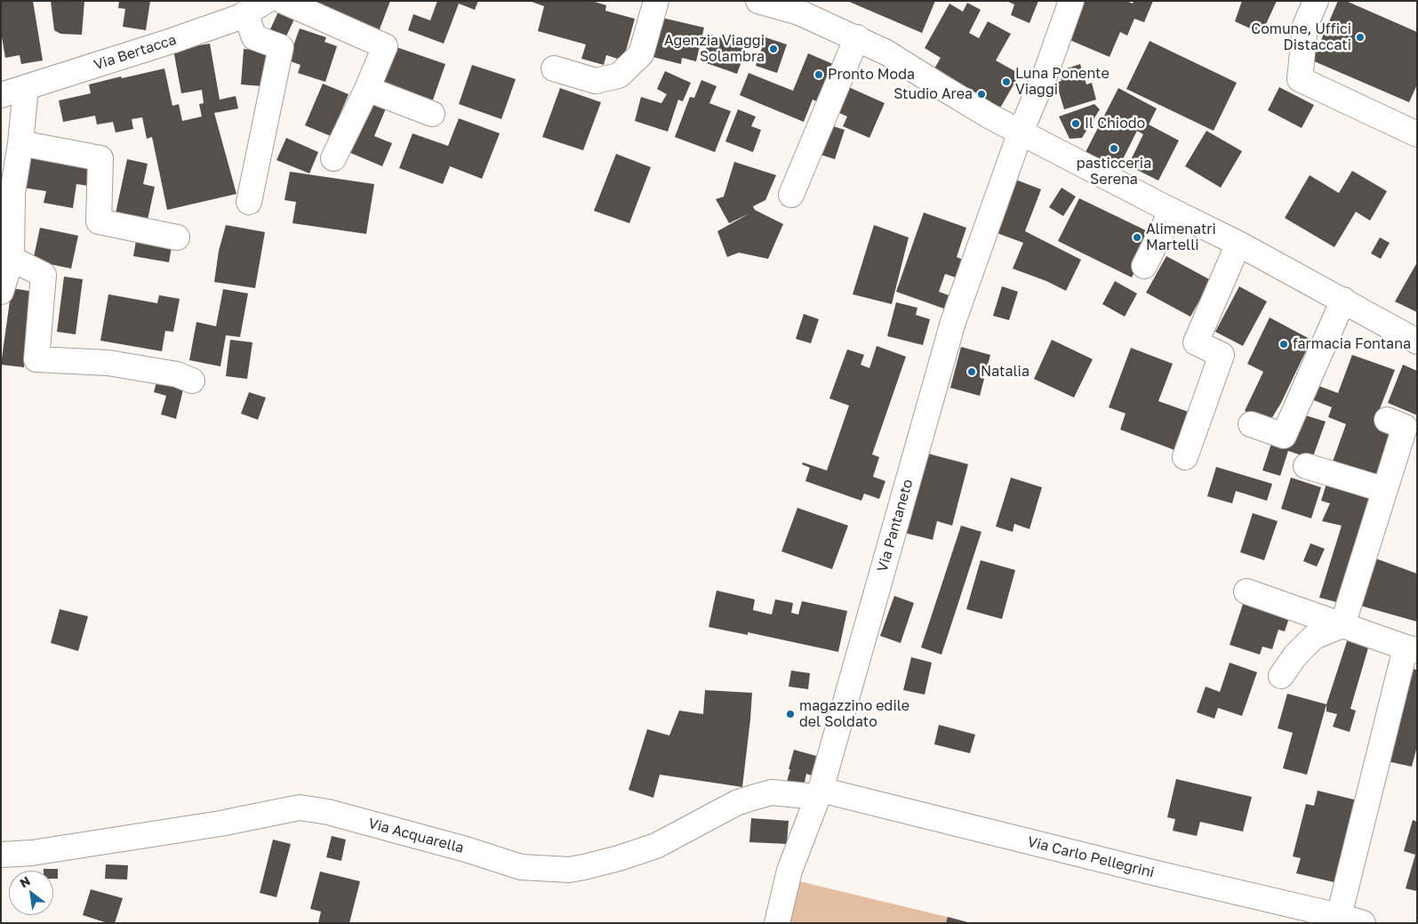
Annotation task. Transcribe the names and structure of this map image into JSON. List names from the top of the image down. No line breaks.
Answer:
{"streets":{"street":["Via Bertacca","Via Pantaneto","Via Acquarella","Via Carlo Pellegrini"]},"crossings":[["Via Pantaneto","Via Acquarella"],["Via Pantaneto","Via Carlo Pellegrini"],["Via Acquarella","Via Carlo Pellegrini"]],"places":["Comune, Uffici Distaccati","Agenzia Viaggi Solambra","Pronto Moda","Luna Ponente Viaggi","Studio Area","Il Chiodo","pasticceria Serena","Alimenatri Martelli","farmacia Fontana","Natalia","magazzino edile del Soldato"],"north":"top left"}
